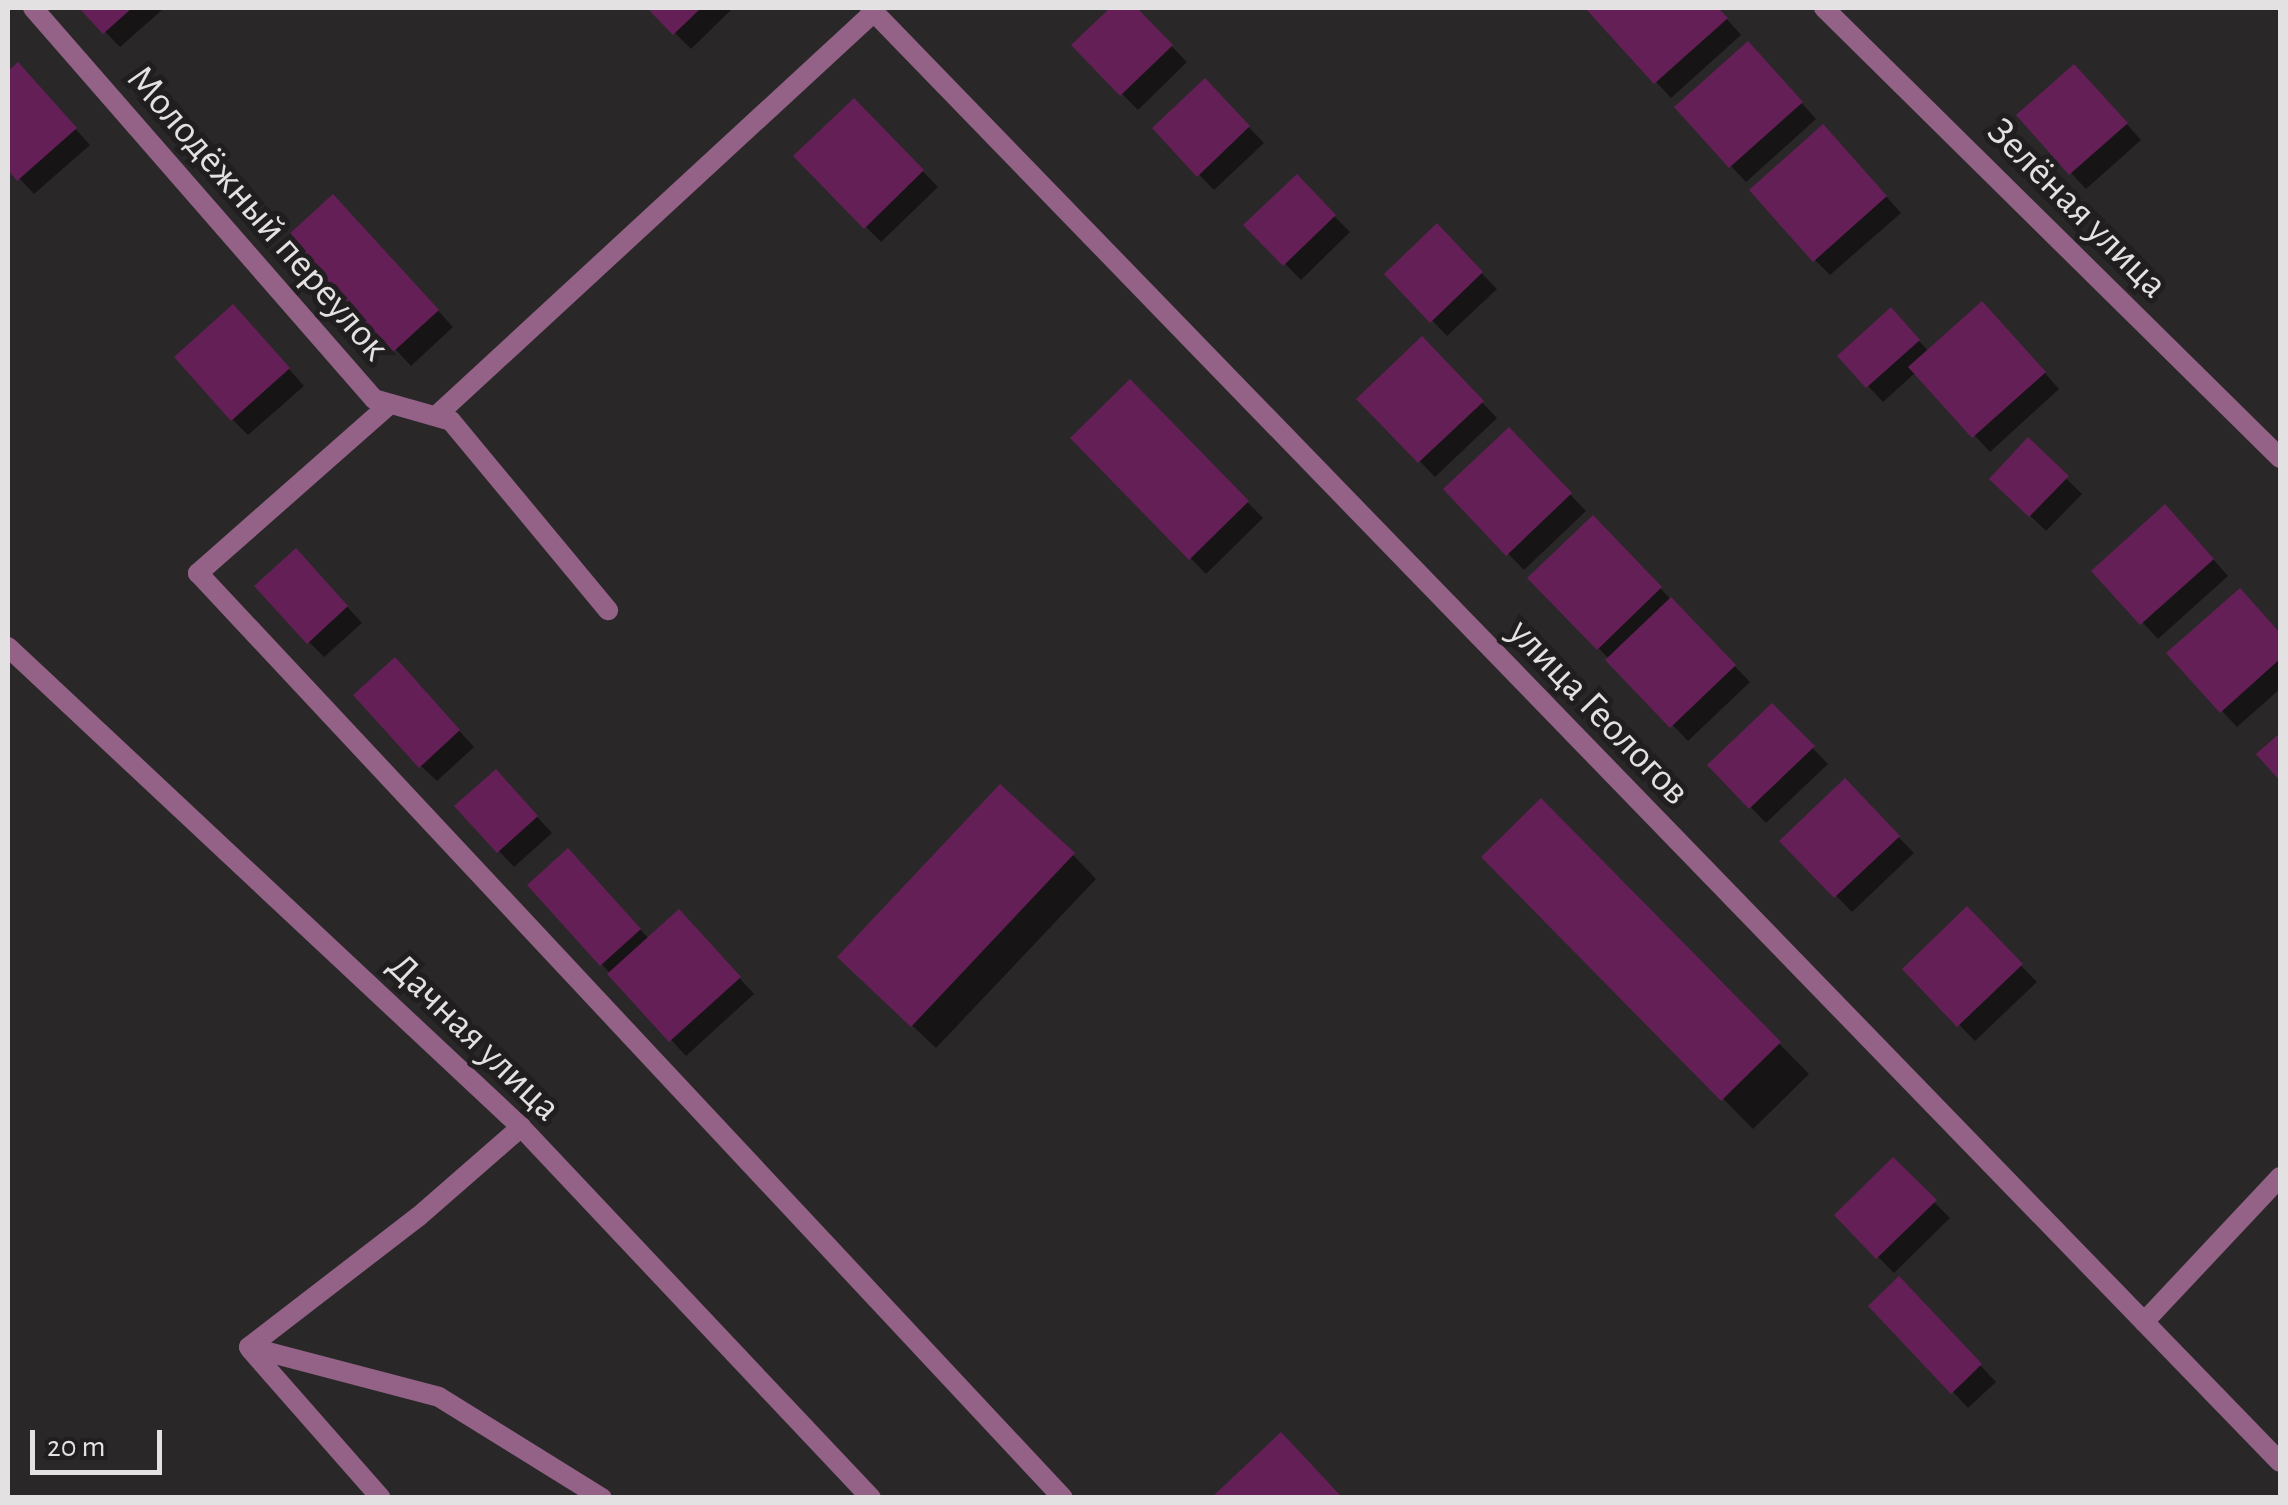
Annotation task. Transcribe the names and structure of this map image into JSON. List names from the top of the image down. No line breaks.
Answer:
{"streets":{"street":["Зелёная улица","Молодёжный переулок","улица Геологов","Дачная улица"]},"scale_bar":"20 m"}
